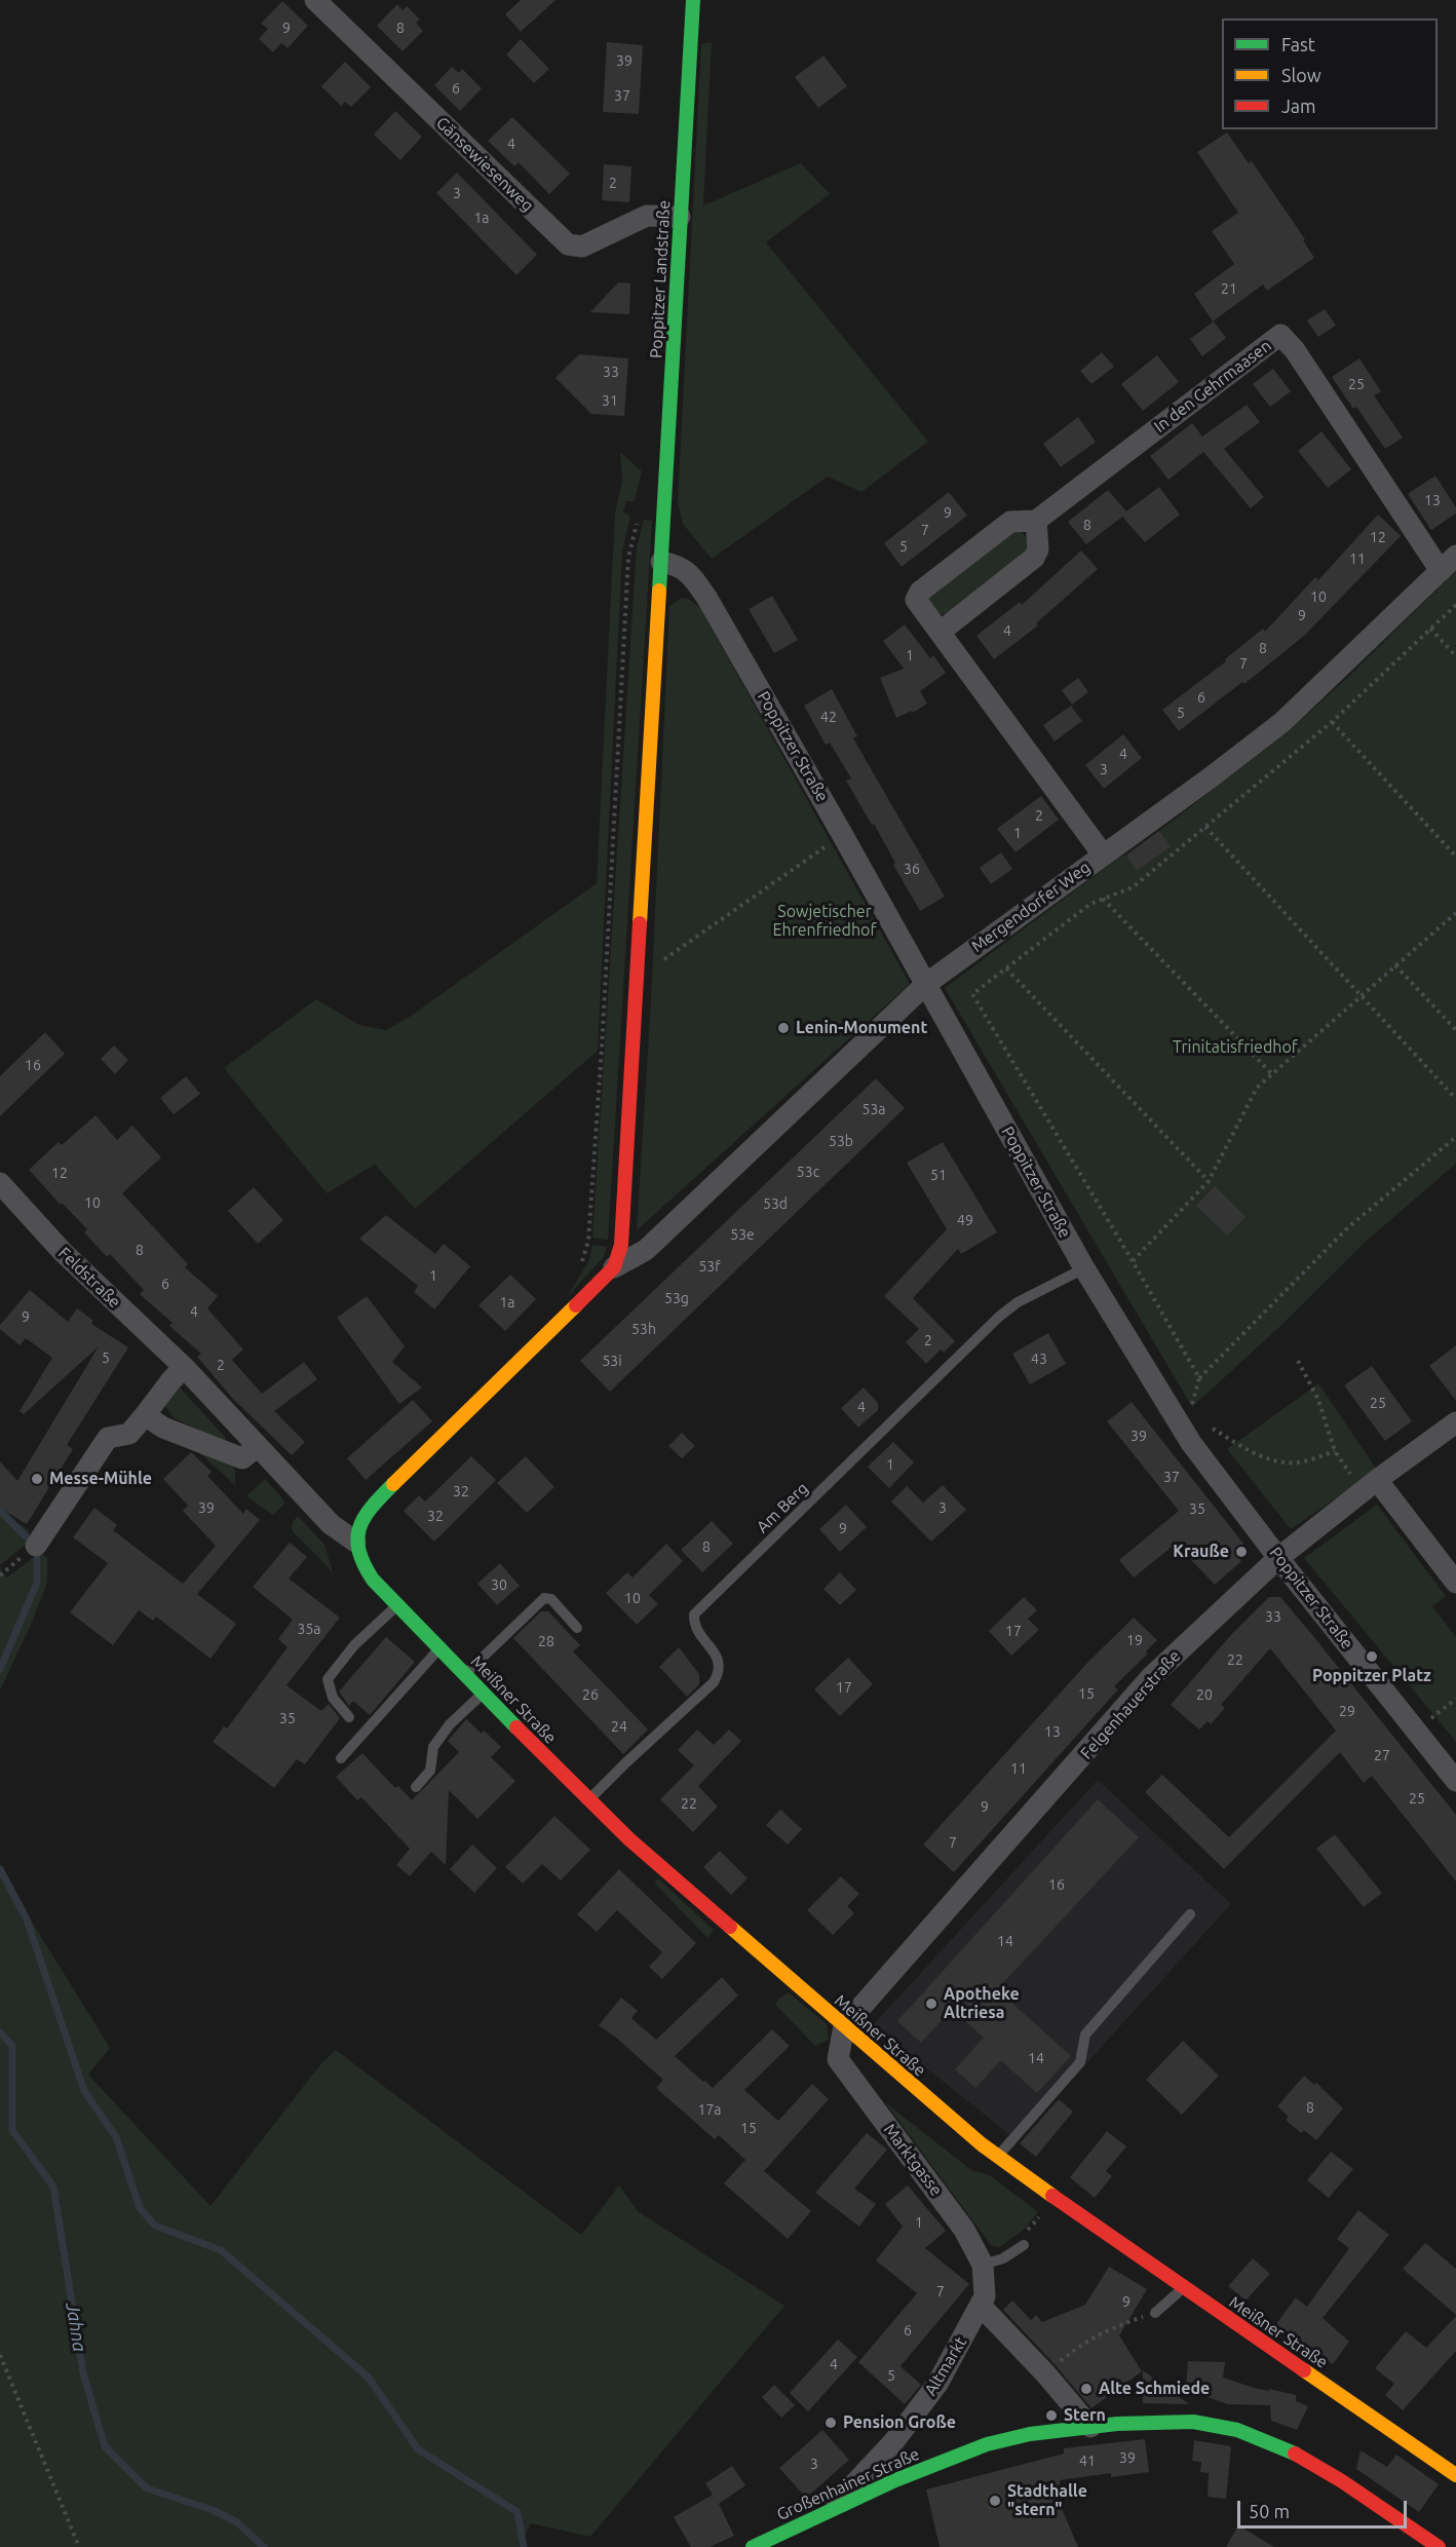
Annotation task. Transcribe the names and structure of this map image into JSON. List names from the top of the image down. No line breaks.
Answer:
{"streets":{"main road":["Poppitzer Landstraße","Meißner Straße","Großenhainer Straße"],"street":["Gänsewiesenweg","In den Gehrmaasen","Poppitzer Straße","Mergendorfer Weg","Feldstraße","Felgenhauerstraße","Marktgasse","Altmarkt"],"lane":["Am Berg"]},"crossings":[["Gänsewiesenweg","Poppitzer Landstraße"],["Poppitzer Landstraße","Poppitzer Straße"],["Poppitzer Landstraße","Mergendorfer Weg"],["In den Gehrmaasen","Mergendorfer Weg"],["Poppitzer Straße","Mergendorfer Weg"],["Poppitzer Straße","Am Berg"],["Poppitzer Straße","Felgenhauerstraße"],["Feldstraße","Meißner Straße"],["Am Berg","Meißner Straße"],["Meißner Straße","Felgenhauerstraße"],["Meißner Straße","Marktgasse"],["Felgenhauerstraße","Marktgasse"],["Marktgasse","Altmarkt"],["Altmarkt","Großenhainer Straße"]],"water":["Jahna"],"parks":["Sowjetischer Ehrenfriedhof","Trinitatisfriedhof"],"places":["Lenin-Monument","Messe-Mühle","Krauße","Poppitzer Platz","Apotheke Altriesa","Alte Schmiede","Stern","Pension Große","Stadthalle \"stern\""],"house_numbers":["9","8","39","6","37","4","2","3","1a","21","33","25","31","13","9","8","7","12","5","11","10","9","4","8","1","7","6","5","42","4","3","2","1","36","16","53a","53b","53c","12","51","10","53d","49","53e","8","53f","1","6","53g","1a","4","9","53h","2","5","43","53i","2","25","4","39","1","37","32","39","3","35","32","9","8","30","10","33","35a","17","19","28","22","17","15","26","20","29","35","24","13","27","11","25","22","9","7","16","14","14","8","17a","15","1","7","9","6","4","5","39","41","3"],"legend":["Fast","Slow","Jam"],"scale_bar":"50 m"}
